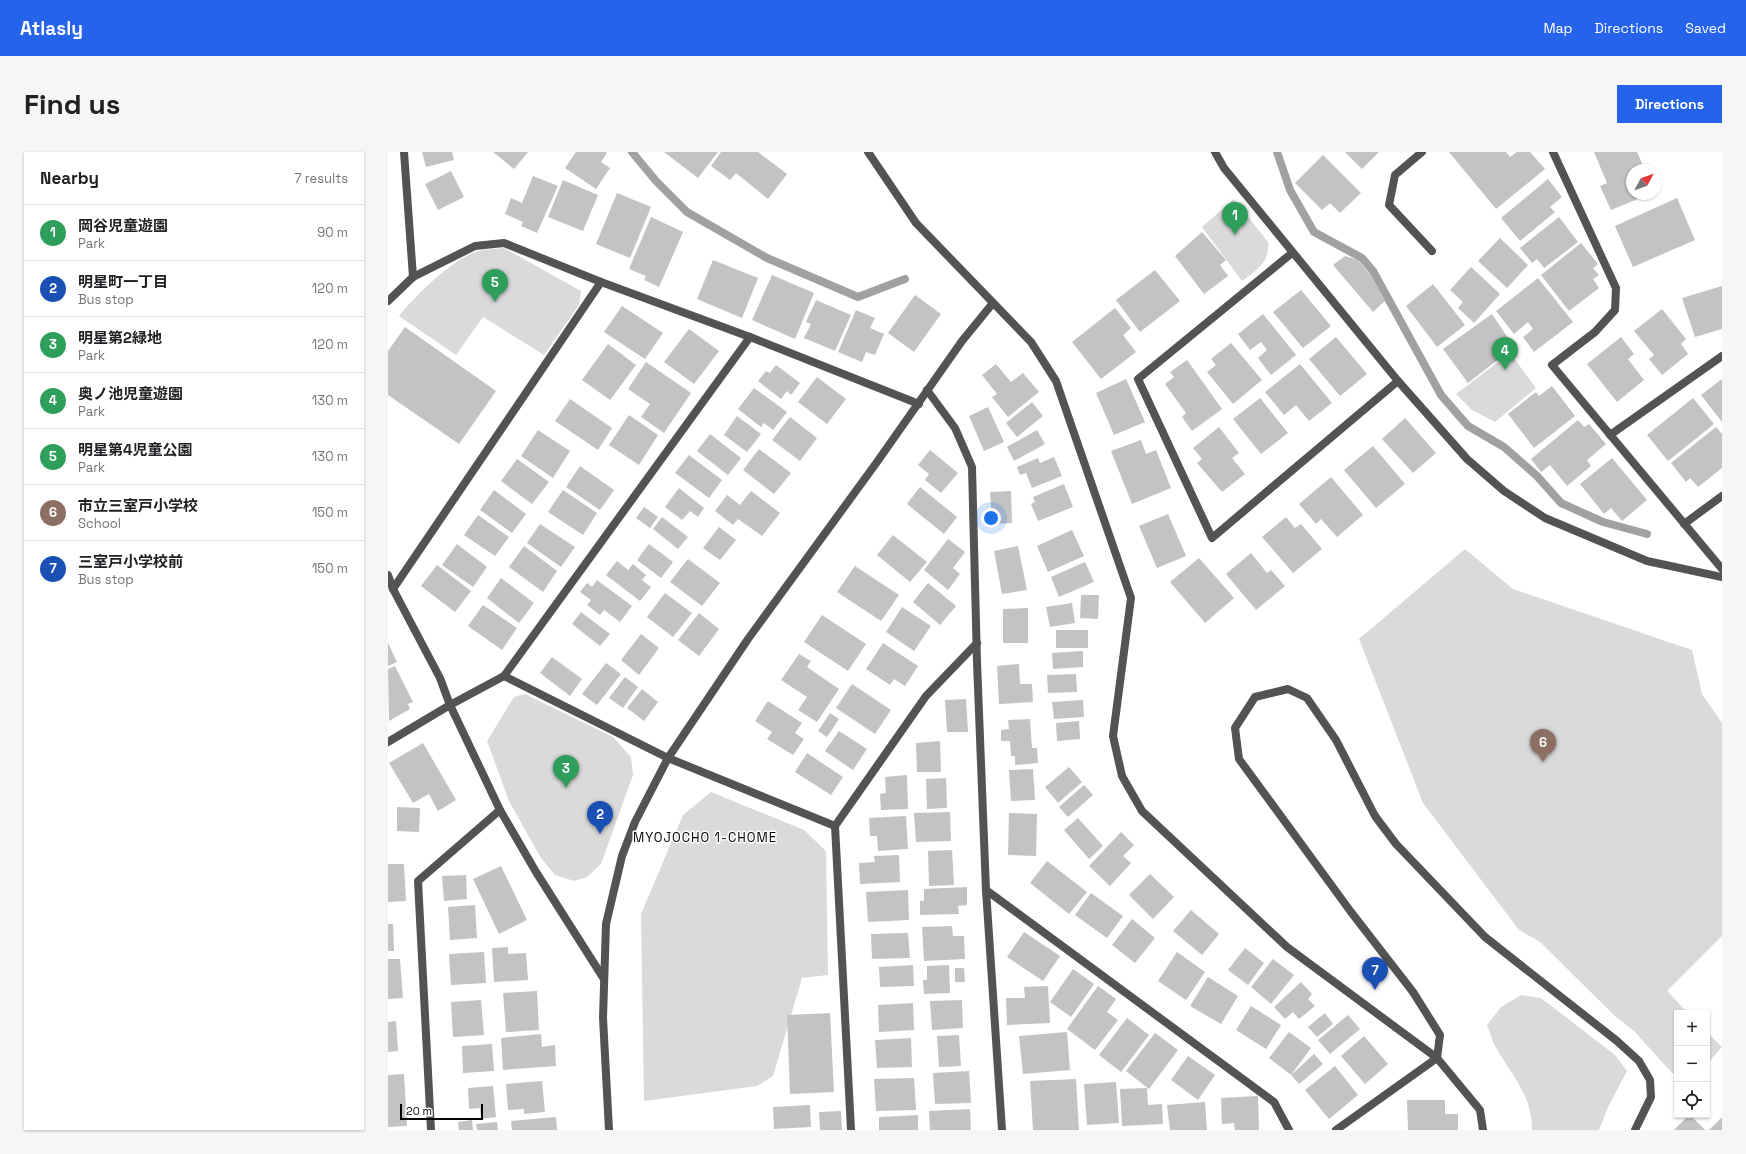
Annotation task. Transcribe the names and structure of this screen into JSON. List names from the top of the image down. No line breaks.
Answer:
{"districts":["MYOJOCHO 1-CHOME"],"scale_bar":"20 m","north":"top right","page":{"header":"Atlasly","nav":["Map","Directions","Saved"],"buttons":"Directions","title":"Find us","heading":["Nearby","7 results"],"pins":["1","5","4","6","3","2","7"],"list":[{"mark":"1","name":"岡谷児童遊園","note":"Park","value":"90 m"},{"mark":"2","name":"明星町一丁目","note":"Bus stop","value":"120 m"},{"mark":"3","name":"明星第2緑地","note":"Park","value":"120 m"},{"mark":"4","name":"奥ノ池児童遊園","note":"Park","value":"130 m"},{"mark":"5","name":"明星第4児童公園","note":"Park","value":"130 m"},{"mark":"6","name":"市立三室戸小学校","note":"School","value":"150 m"},{"mark":"7","name":"三室戸小学校前","note":"Bus stop","value":"150 m"}],"map_buttons":["+","−"],"scale":"20 m"}}
